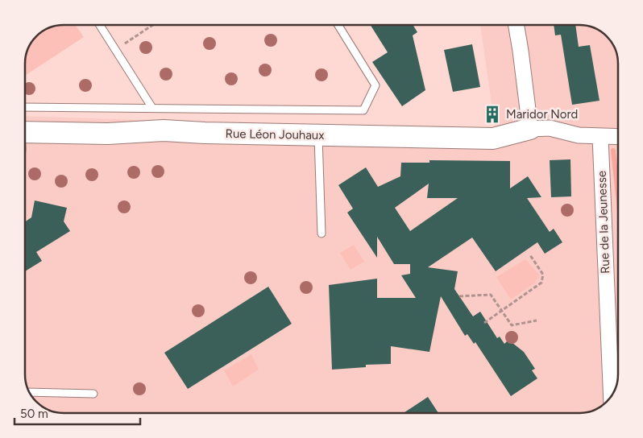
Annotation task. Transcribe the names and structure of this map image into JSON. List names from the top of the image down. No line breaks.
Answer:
{"streets":{"street":["Rue Léon Jouhaux","Rue de la Jeunesse"]},"places":{"building":["Maridor Nord"]},"scale_bar":"50 m"}
